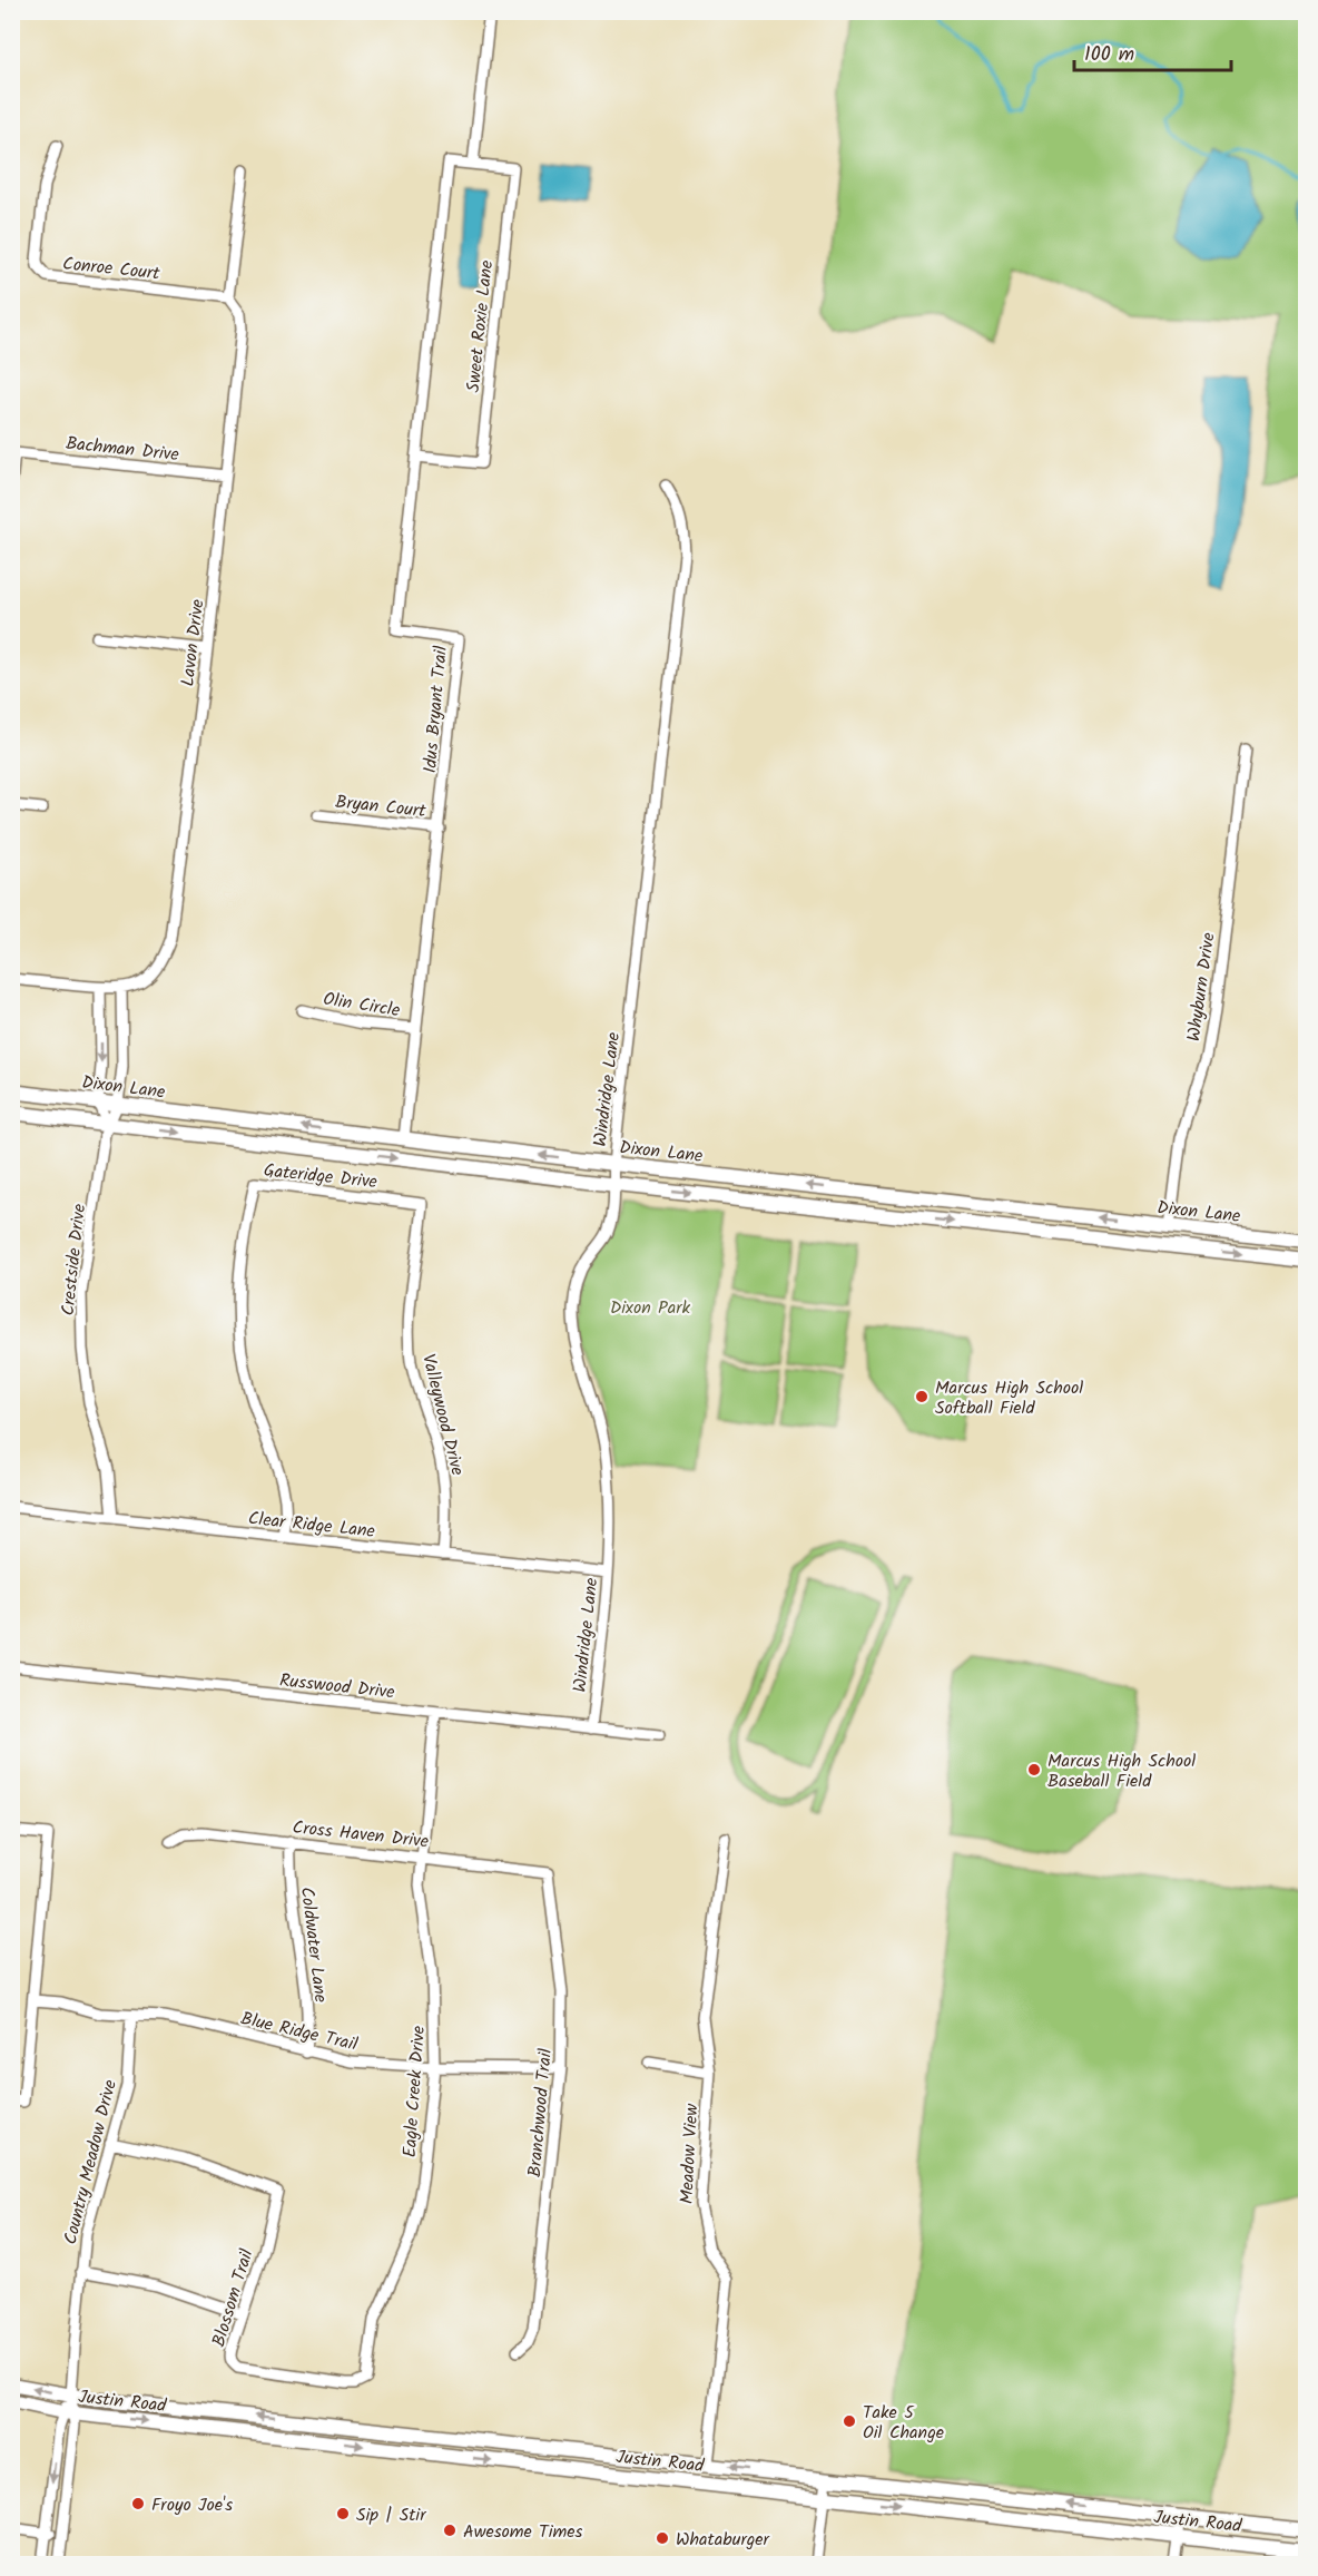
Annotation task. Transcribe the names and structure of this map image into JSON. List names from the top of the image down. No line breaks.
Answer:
{"streets":{"main road":["Dixon Lane","Justin Road"],"street":["Conroe Court","Sweet Roxie Lane","Bachman Drive","Lavon Drive","Idus Bryant Trail","Bryan Court","Whyburn Drive","Olin Circle","Windridge Lane","Gateridge Drive","Crestside Drive","Valleywood Drive","Clear Ridge Lane","Russwood Drive","Cross Haven Drive","Coldwater Lane","Blue Ridge Trail","Eagle Creek Drive","Branchwood Trail","Meadow View","Country Meadow Drive","Blossom Trail"]},"crossings":[["Conroe Court","Lavon Drive"],["Sweet Roxie Lane","Idus Bryant Trail"],["Bachman Drive","Lavon Drive"],["Idus Bryant Trail","Bryan Court"],["Idus Bryant Trail","Olin Circle"],["Idus Bryant Trail","Dixon Lane"],["Whyburn Drive","Dixon Lane"],["Dixon Lane","Windridge Lane"],["Dixon Lane","Crestside Drive"],["Windridge Lane","Clear Ridge Lane"],["Windridge Lane","Russwood Drive"],["Gateridge Drive","Valleywood Drive"],["Gateridge Drive","Clear Ridge Lane"],["Crestside Drive","Clear Ridge Lane"],["Valleywood Drive","Clear Ridge Lane"],["Russwood Drive","Eagle Creek Drive"],["Cross Haven Drive","Coldwater Lane"],["Cross Haven Drive","Eagle Creek Drive"],["Cross Haven Drive","Branchwood Trail"],["Coldwater Lane","Blue Ridge Trail"],["Blue Ridge Trail","Eagle Creek Drive"],["Blue Ridge Trail","Branchwood Trail"],["Blue Ridge Trail","Country Meadow Drive"],["Eagle Creek Drive","Blossom Trail"],["Meadow View","Justin Road"],["Country Meadow Drive","Blossom Trail"],["Country Meadow Drive","Justin Road"]],"parks":["Dixon Park"],"places":["Marcus High School Softball Field","Marcus High School Baseball Field","Take 5 Oil Change","Froyo Joe's","Sip | Stir","Awesome Times","Whataburger"],"scale_bar":"100 m"}
